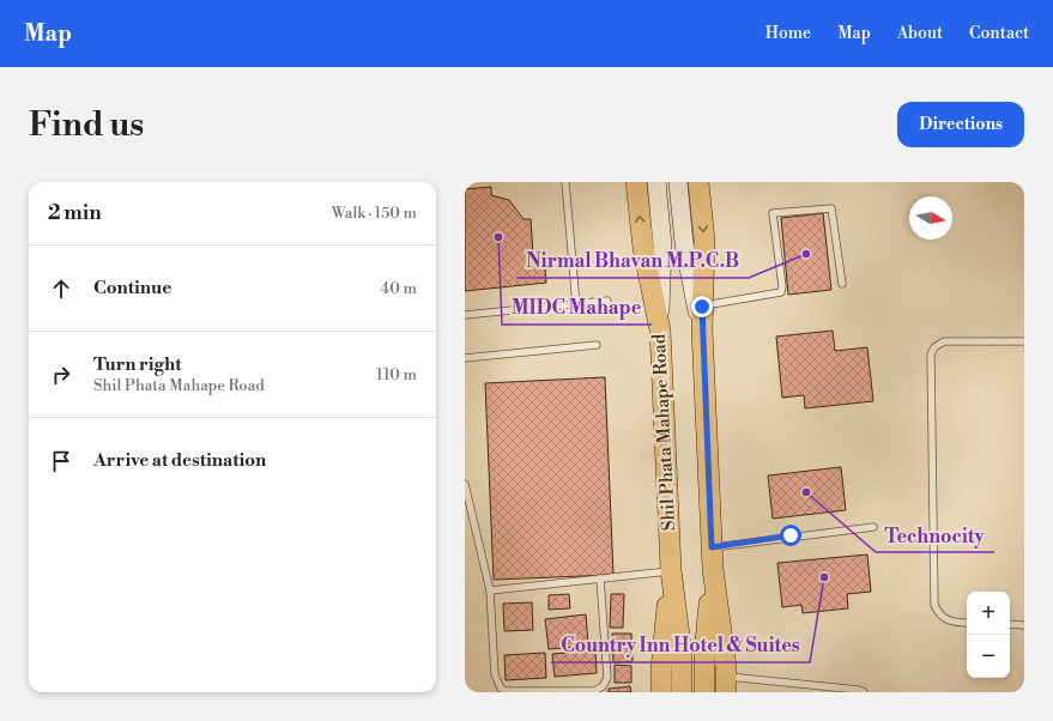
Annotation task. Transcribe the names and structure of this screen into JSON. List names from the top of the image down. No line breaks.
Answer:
{"streets":{"main road":["Shil Phata Mahape Road"]},"places":["MIDC Mahape","Nirmal Bhavan M.P.C.B","Technocity","Country Inn Hotel & Suites"],"north":"right","page":{"header":"Map","nav":["Home","Map","About","Contact"],"buttons":"Directions","title":"Find us","heading":["2 min","Walk · 150 m"],"list":[["Continue","40 m"],["Turn right","Shil Phata Mahape Road","110 m"],"Arrive at destination"],"map_buttons":["+","−"]}}
